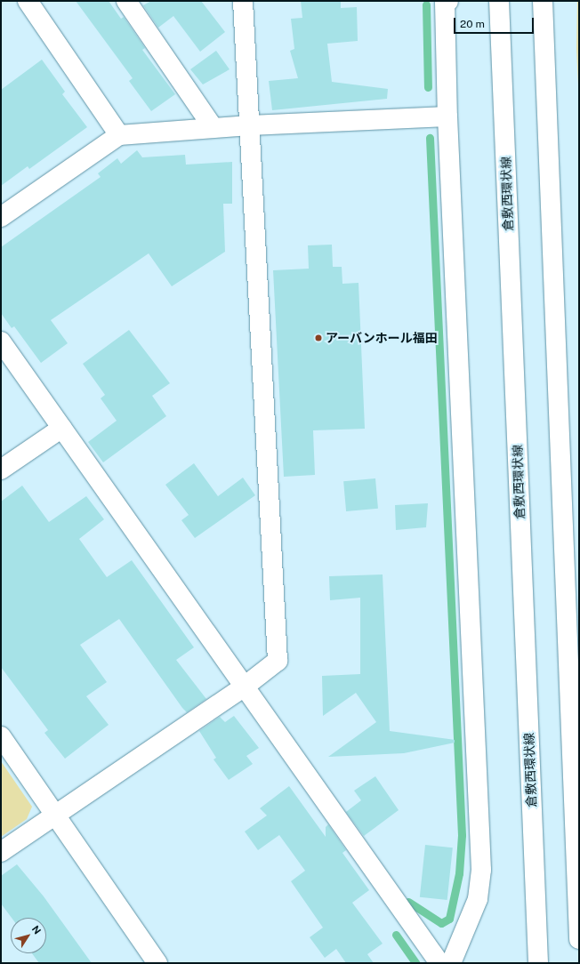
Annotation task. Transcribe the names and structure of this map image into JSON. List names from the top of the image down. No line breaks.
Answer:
{"streets":{"street":["倉敷西環状線"]},"places":["アーバンホール福田"],"scale_bar":"20 m","north":"top right"}
